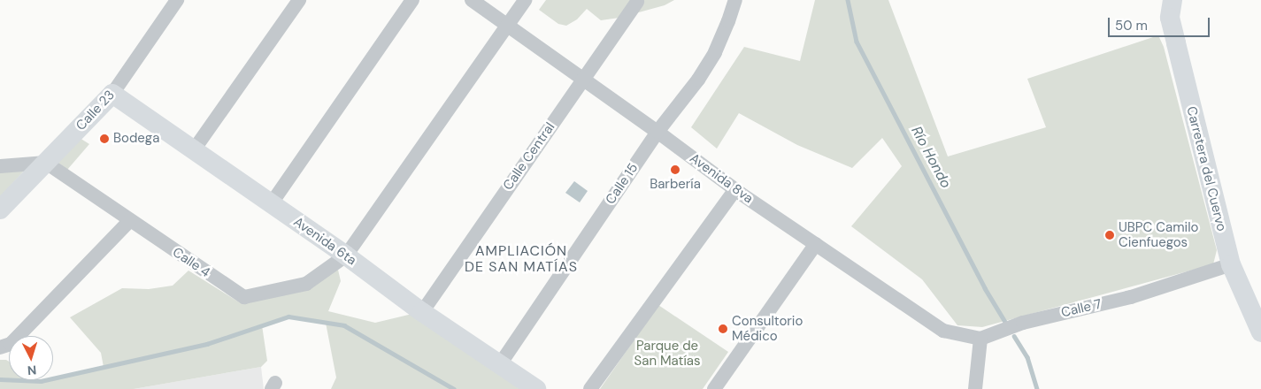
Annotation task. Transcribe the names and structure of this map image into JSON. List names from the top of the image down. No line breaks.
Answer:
{"streets":{"street":["Calle 23","Calle Central","Carretera del Cuervo","Avenida 8va","Calle 15","Avenida 6ta","Calle 4","Calle 7"]},"crossings":[["Calle 23","Avenida 6ta"],["Calle 23","Calle 4"],["Calle Central","Avenida 8va"],["Calle Central","Avenida 6ta"],["Carretera del Cuervo","Calle 7"],["Avenida 8va","Calle 15"],["Avenida 8va","Calle 4"],["Avenida 8va","Calle 7"],["Calle 15","Avenida 6ta"],["Avenida 6ta","Calle 4"]],"districts":["AMPLIACIÓN DE SAN MATÍAS"],"water":["Río Hondo"],"parks":["Parque de San Matías"],"places":["Bodega","Barbería","UBPC Camilo Cienfuegos","Consultorio Médico"],"scale_bar":"50 m","north":"bottom"}
